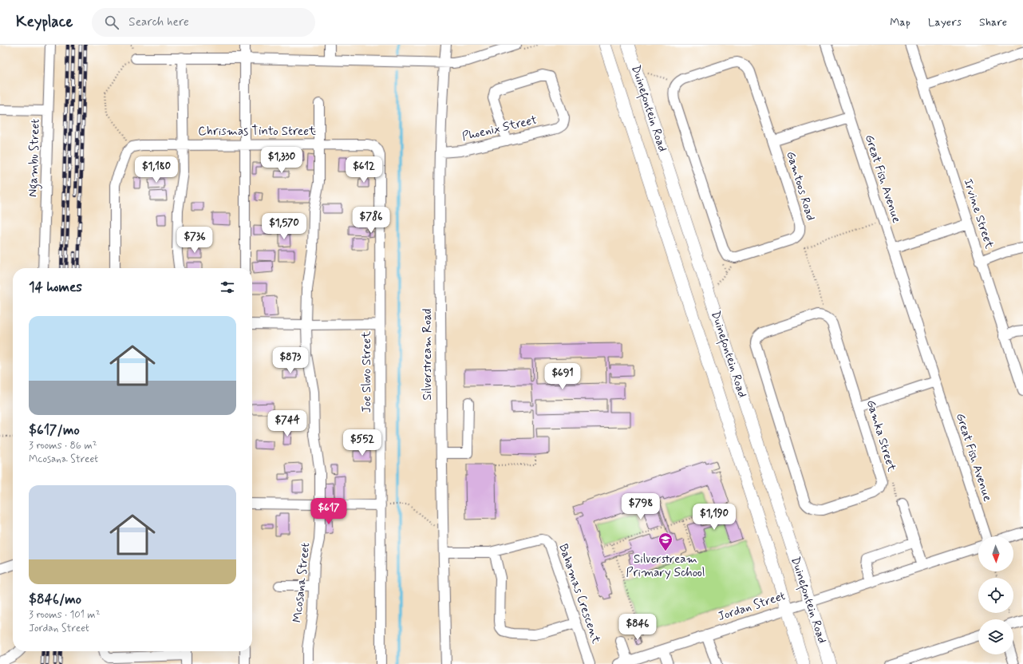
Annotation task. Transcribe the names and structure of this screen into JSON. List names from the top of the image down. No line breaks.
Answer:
{"streets":{"main road":["Duinefontein Road"],"street":["Phoenix Street","Chrismas Tinto Street","Ngambu Street","Great Fish Avenue","Gamtoos Road","Irvine Street","Silverstream Road","Joe Slovo Street","Gamka Street","Mcosana Street","Bahamas Crescent","Jordan Street"]},"crossings":[["Duinefontein Road","Jordan Street"],["Phoenix Street","Silverstream Road"],["Chrismas Tinto Street","Joe Slovo Street"],["Chrismas Tinto Street","Mcosana Street"],["Silverstream Road","Bahamas Crescent"]],"places":{"school or university":["Silverstream Primary School"]},"north":"bottom","page":{"header":"Keyplace","search":"Search here","nav":["Map","Layers","Share"],"price":["$1,330","$1,180","$612","$786","$1,570","$736","$873","$691","$744","$552","$798","$617","$1,190","$846"],"heading":"14 homes","list":[{"name":"$617/mo","note":"3 rooms · 86 m² · Mcosana Street"},{"name":"$846/mo","note":"3 rooms · 101 m² · Jordan Street"}]}}
